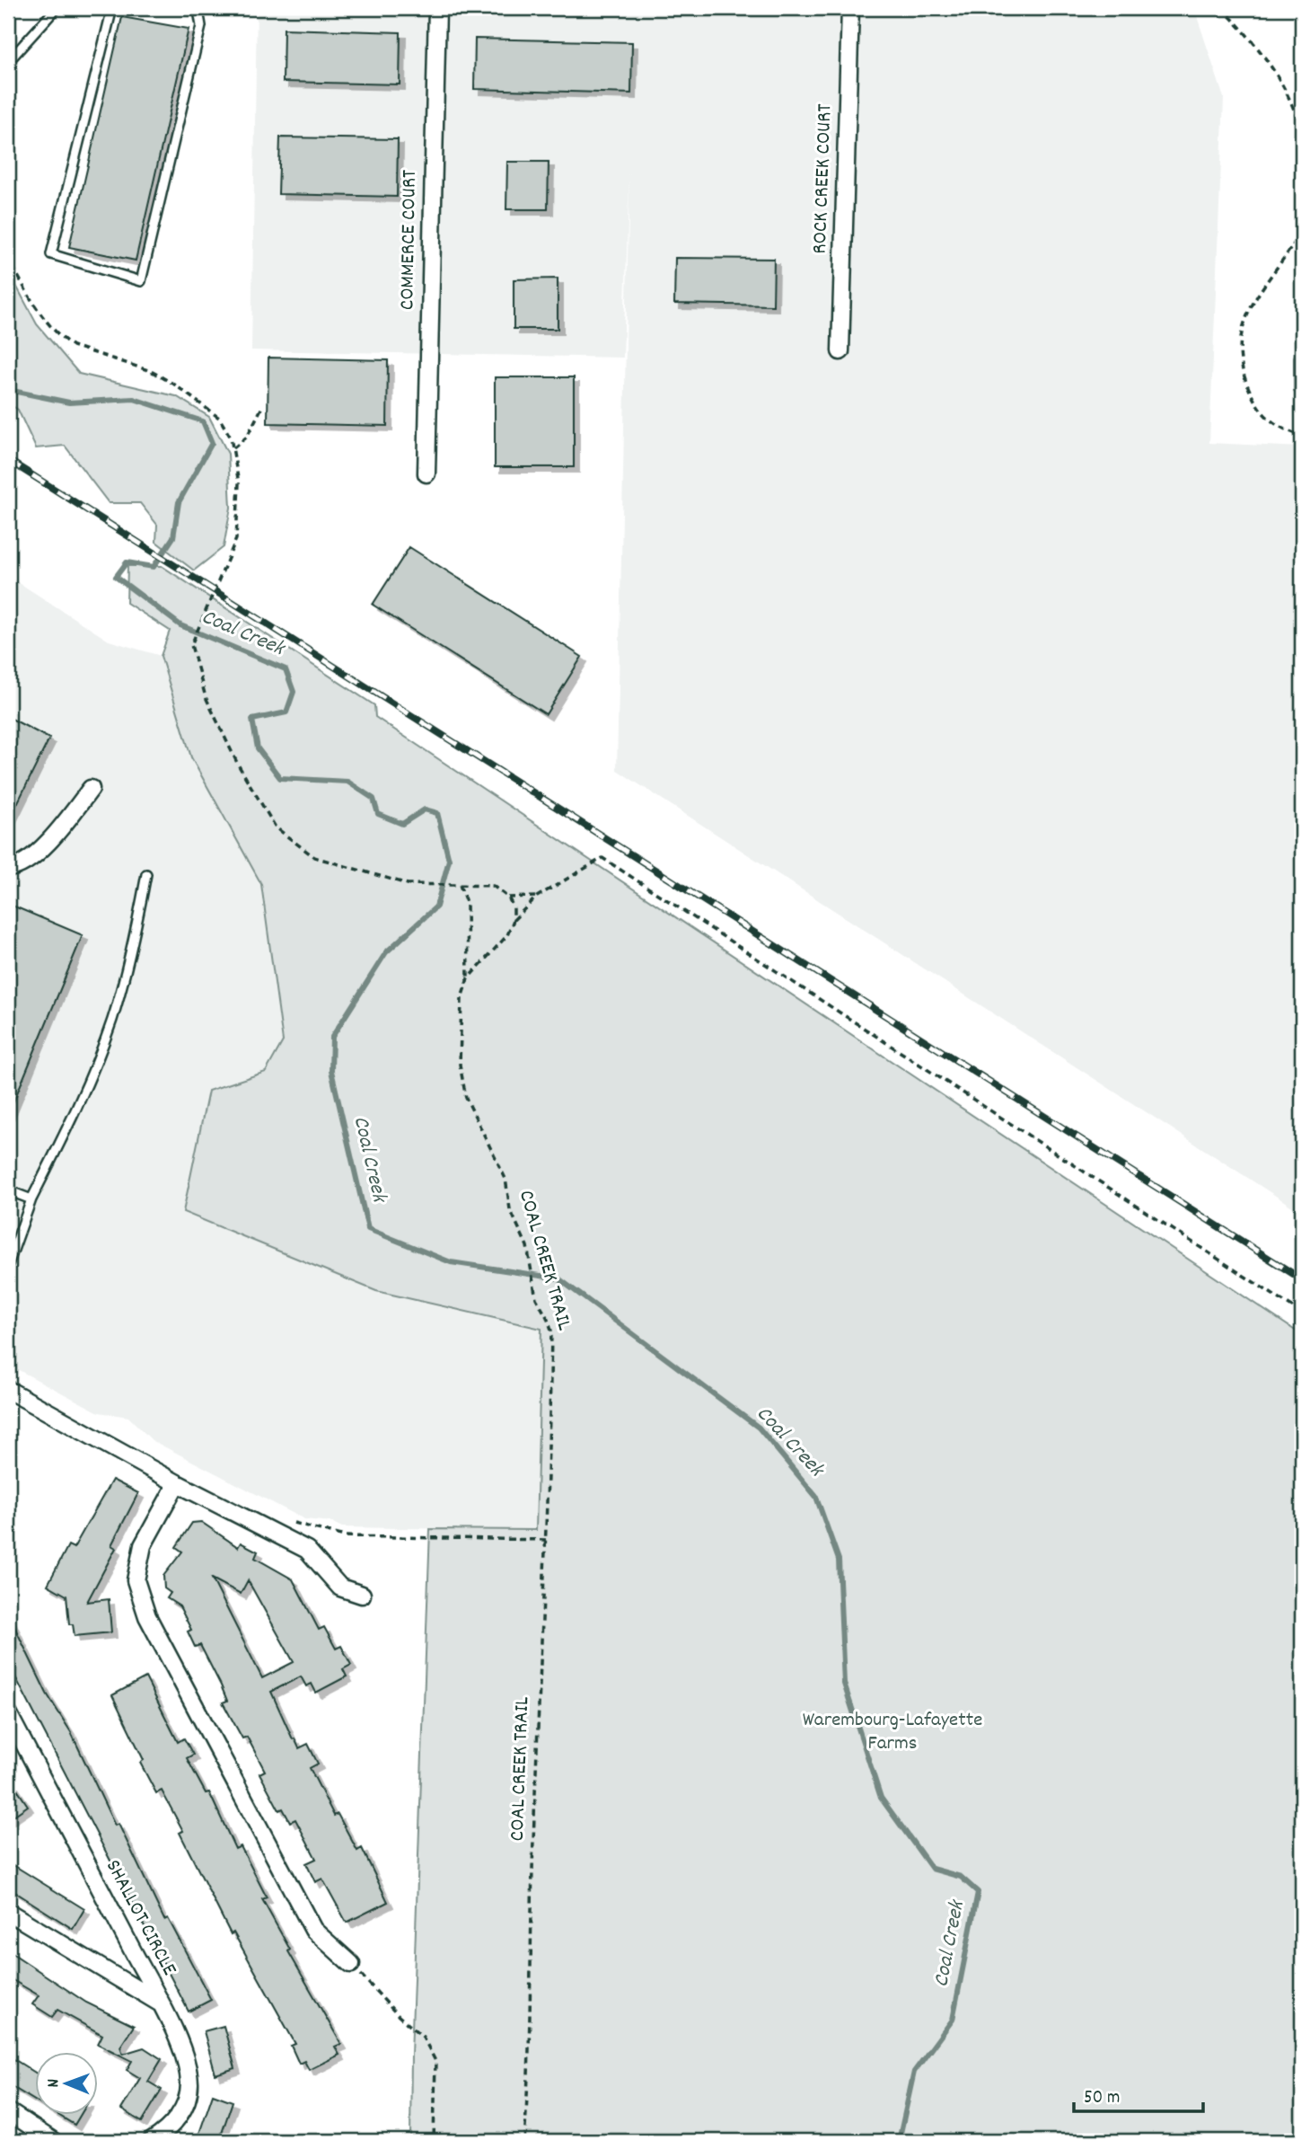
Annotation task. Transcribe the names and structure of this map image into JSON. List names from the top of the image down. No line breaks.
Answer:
{"streets":{"street":["ROCK CREEK COURT","COMMERCE COURT","SHALLOT CIRCLE"],"path":["COAL CREEK TRAIL"]},"water":["Coal Creek"],"parks":["Warembourg-Lafayette Farms"],"scale_bar":"50 m","north":"left"}
